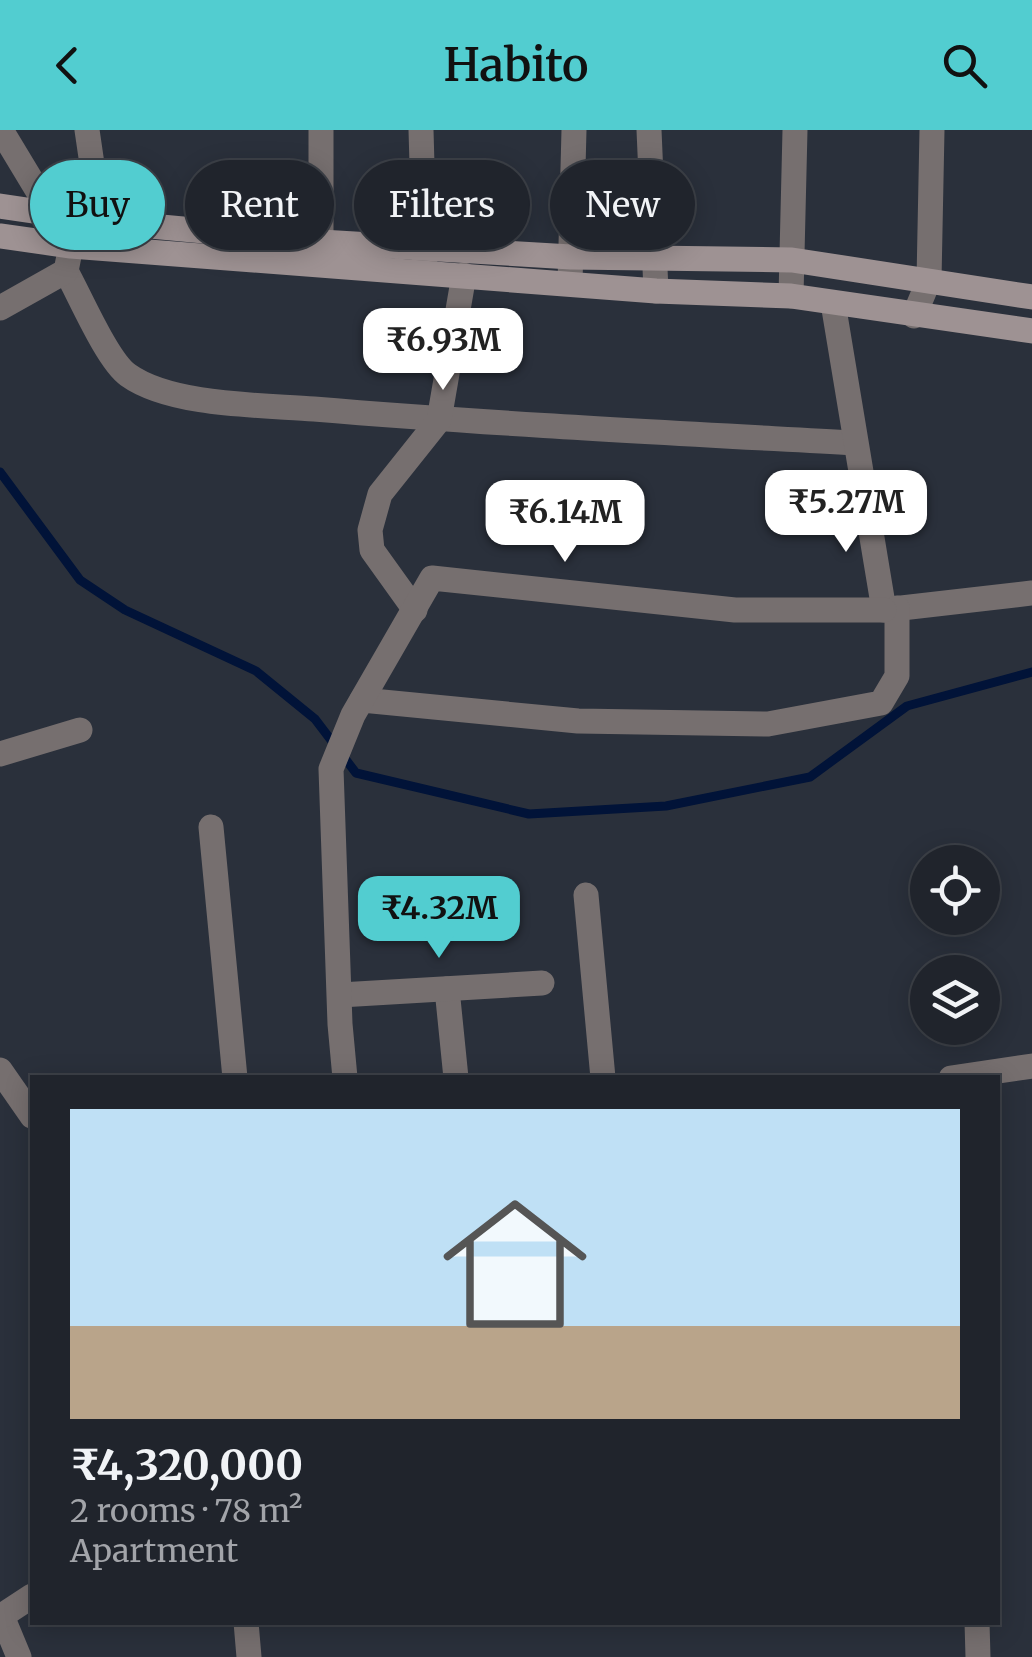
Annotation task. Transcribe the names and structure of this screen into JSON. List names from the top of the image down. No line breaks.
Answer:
{"page":{"header":"Habito","chip":["Buy","Rent","Filters","New"],"price":["₹6.93M","₹5.27M","₹6.14M","₹4.32M"],"list":[{"name":"₹4,320,000","note":"2 rooms · 78 m² · Apartment"}]}}
